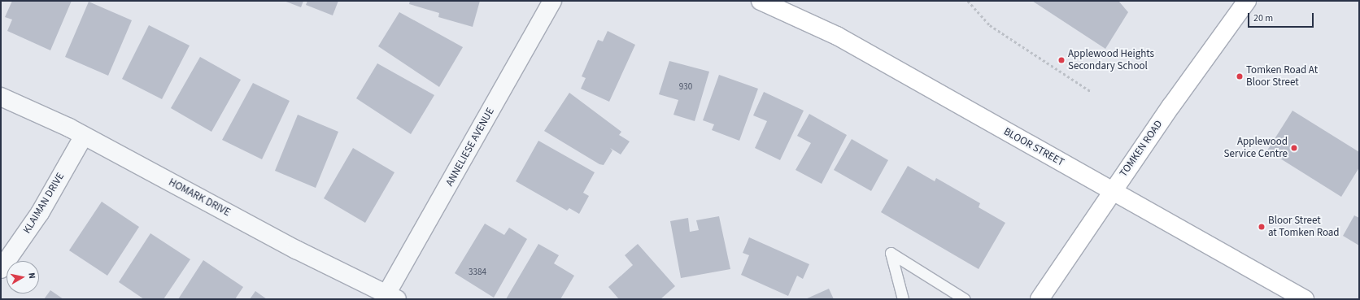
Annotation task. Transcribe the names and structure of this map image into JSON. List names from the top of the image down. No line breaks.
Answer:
{"streets":{"street":["ANNELIESE AVENUE","BLOOR STREET","TOMKEN ROAD","HOMARK DRIVE","KLAIMAN DRIVE"]},"crossings":[["ANNELIESE AVENUE","HOMARK DRIVE"],["BLOOR STREET","TOMKEN ROAD"],["HOMARK DRIVE","KLAIMAN DRIVE"]],"places":["Applewood Heights Secondary School","Tomken Road At Bloor Street","Applewood Service Centre","Bloor Street at Tomken Road"],"house_numbers":["930","3384"],"scale_bar":"20 m","north":"right"}
